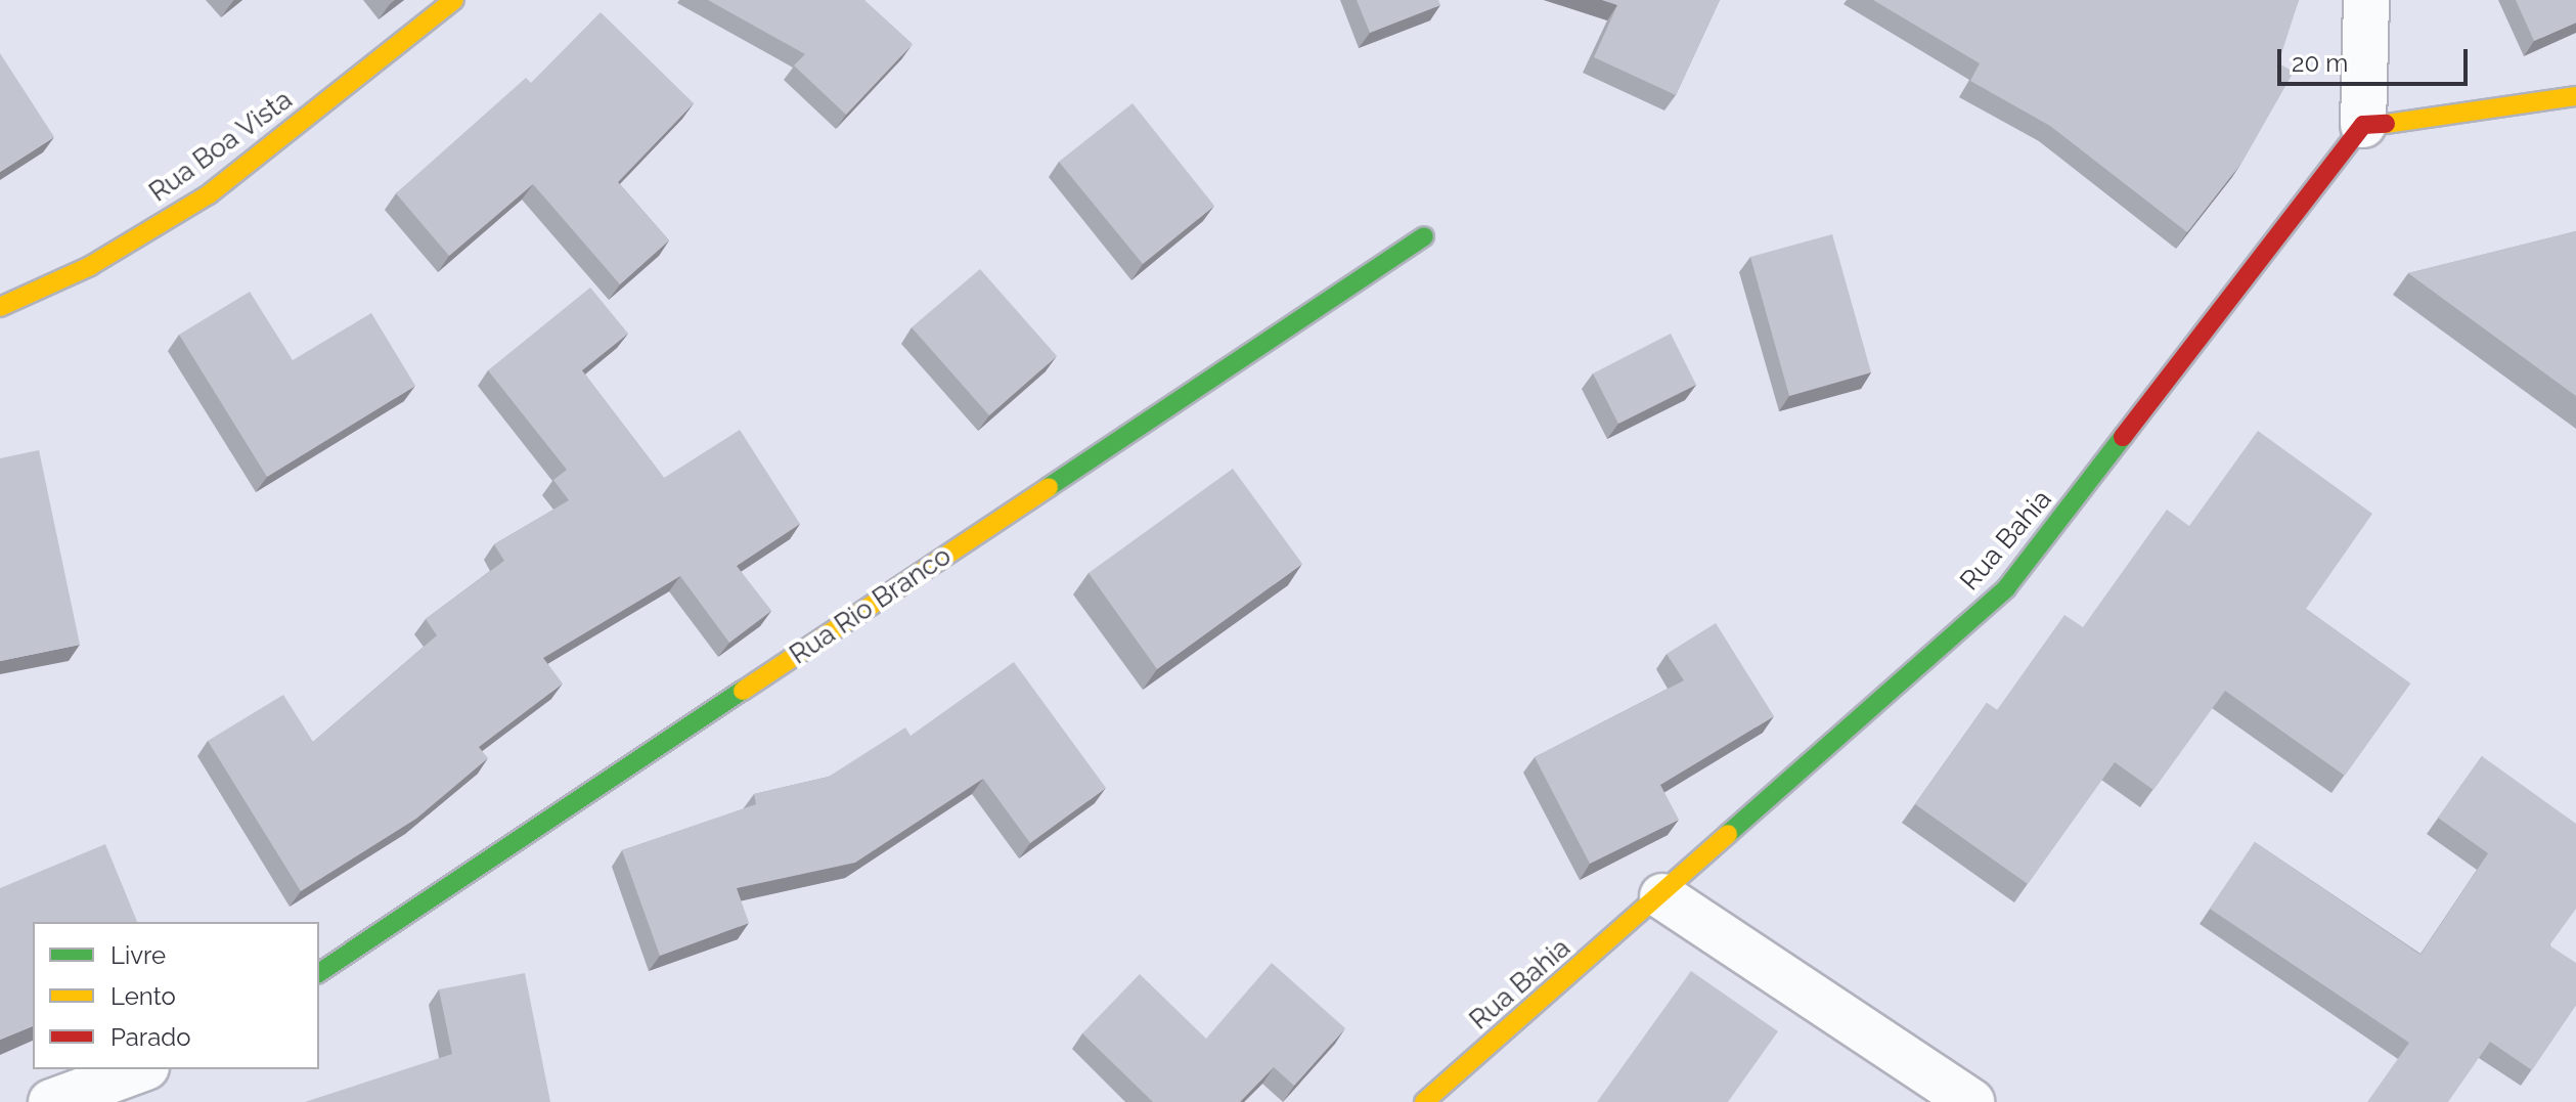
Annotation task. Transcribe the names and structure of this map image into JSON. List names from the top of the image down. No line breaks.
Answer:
{"streets":{"street":["Rua Boa Vista","Rua Bahia","Rua Rio Branco"]},"legend":["Livre","Lento","Parado"],"scale_bar":"20 m"}
